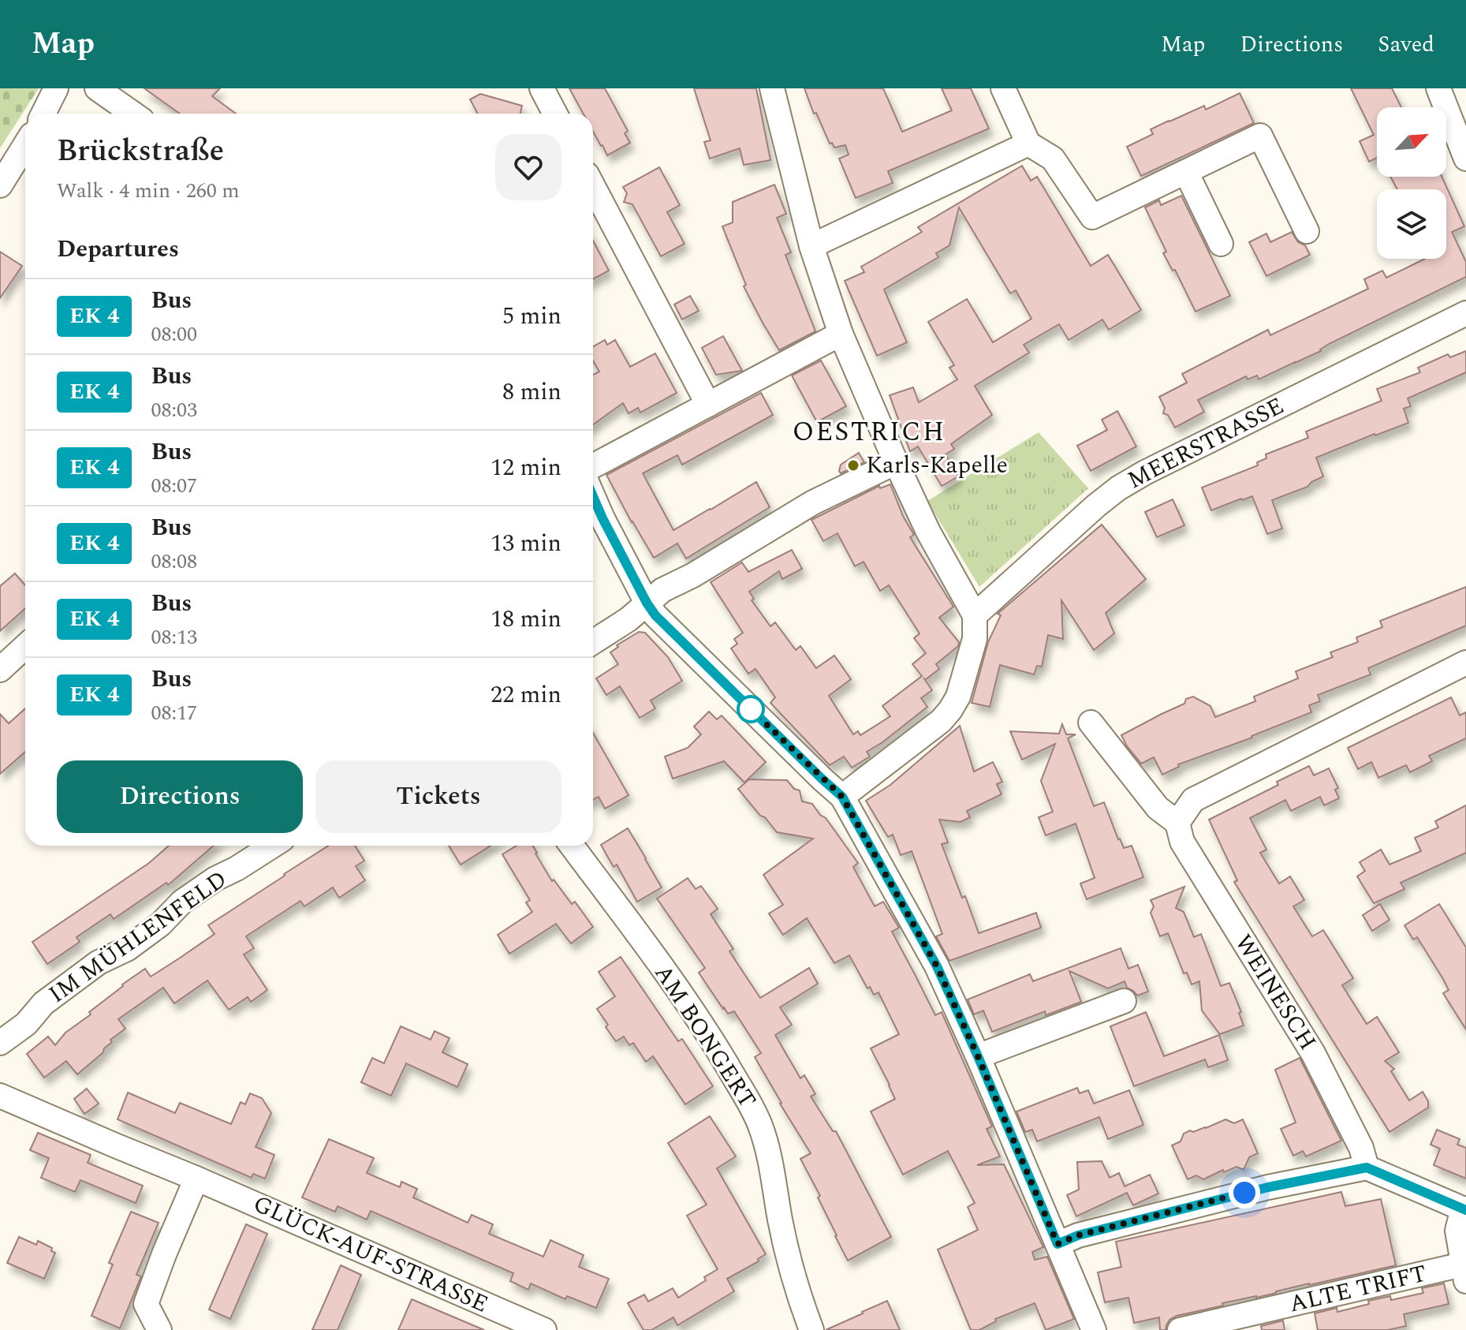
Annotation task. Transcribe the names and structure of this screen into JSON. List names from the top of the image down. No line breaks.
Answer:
{"streets":{"street":["MEERSTRASSE","IM MÜHLENFELD","WEINESCH","AM BONGERT","GLÜCK-AUF-STRASSE","ALTE TRIFT"]},"districts":["OESTRICH"],"places":["Karls-Kapelle"],"north":"top right","page":{"header":"Map","nav":["Map","Directions","Saved"],"heading":[["Brückstraße","Walk · 4 min · 260 m"],"Departures"],"list":[{"mark":"EK 4","name":"Bus","note":"08:00","value":"5 min"},{"mark":"EK 4","name":"Bus","note":"08:03","value":"8 min"},{"mark":"EK 4","name":"Bus","note":"08:07","value":"12 min"},{"mark":"EK 4","name":"Bus","note":"08:08","value":"13 min"},{"mark":"EK 4","name":"Bus","note":"08:13","value":"18 min"},{"mark":"EK 4","name":"Bus","note":"08:17","value":"22 min"}],"buttons":["Directions","Tickets"]}}
